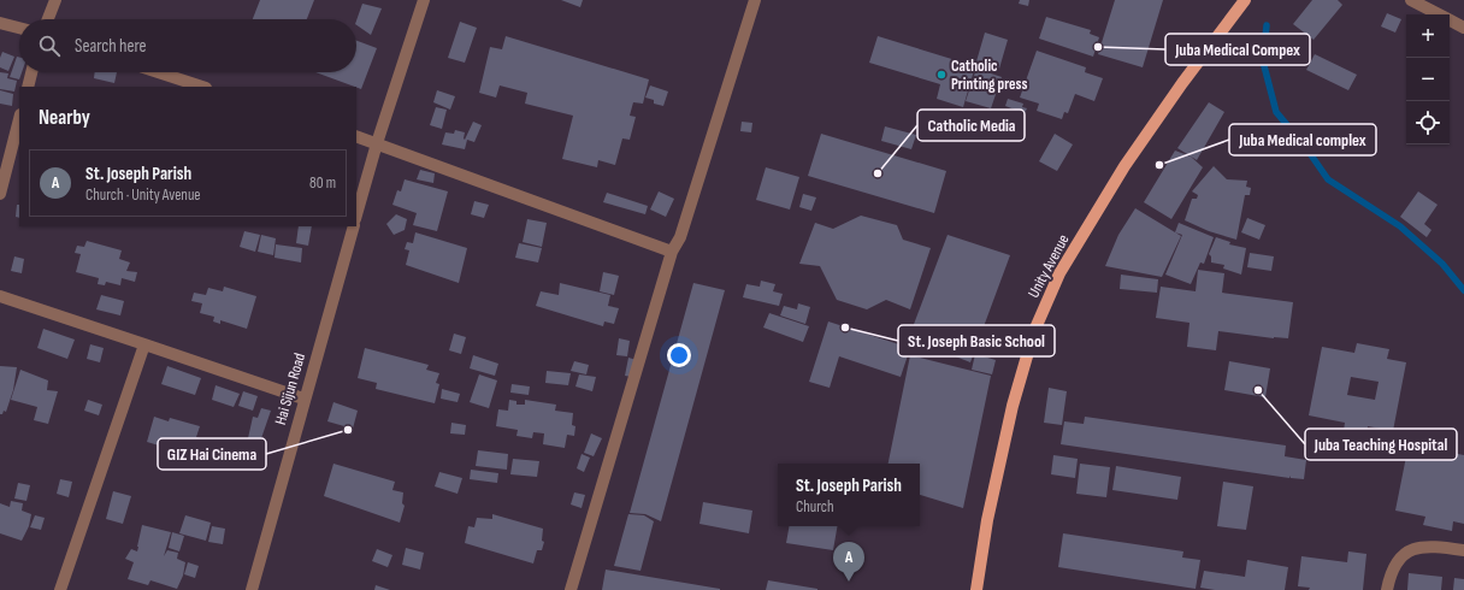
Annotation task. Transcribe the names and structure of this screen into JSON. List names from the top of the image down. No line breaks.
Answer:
{"streets":{"main road":["Unity Avenue"],"street":["Hai Sijun Road"]},"places":["Juba Medical Compex","Catholic Printing press","Juba Medical complex","Catholic Media","St. Joseph Basic School","Juba Teaching Hospital","GIZ Hai Cinema"],"page":{"map_buttons":["+","−"],"search":"Search here","heading":"Nearby","list":[{"mark":"A","name":"St. Joseph Parish","note":"Church · Unity Avenue","value":"80 m"}],"popup":["St. Joseph Parish","Church"],"pins":"A"}}
